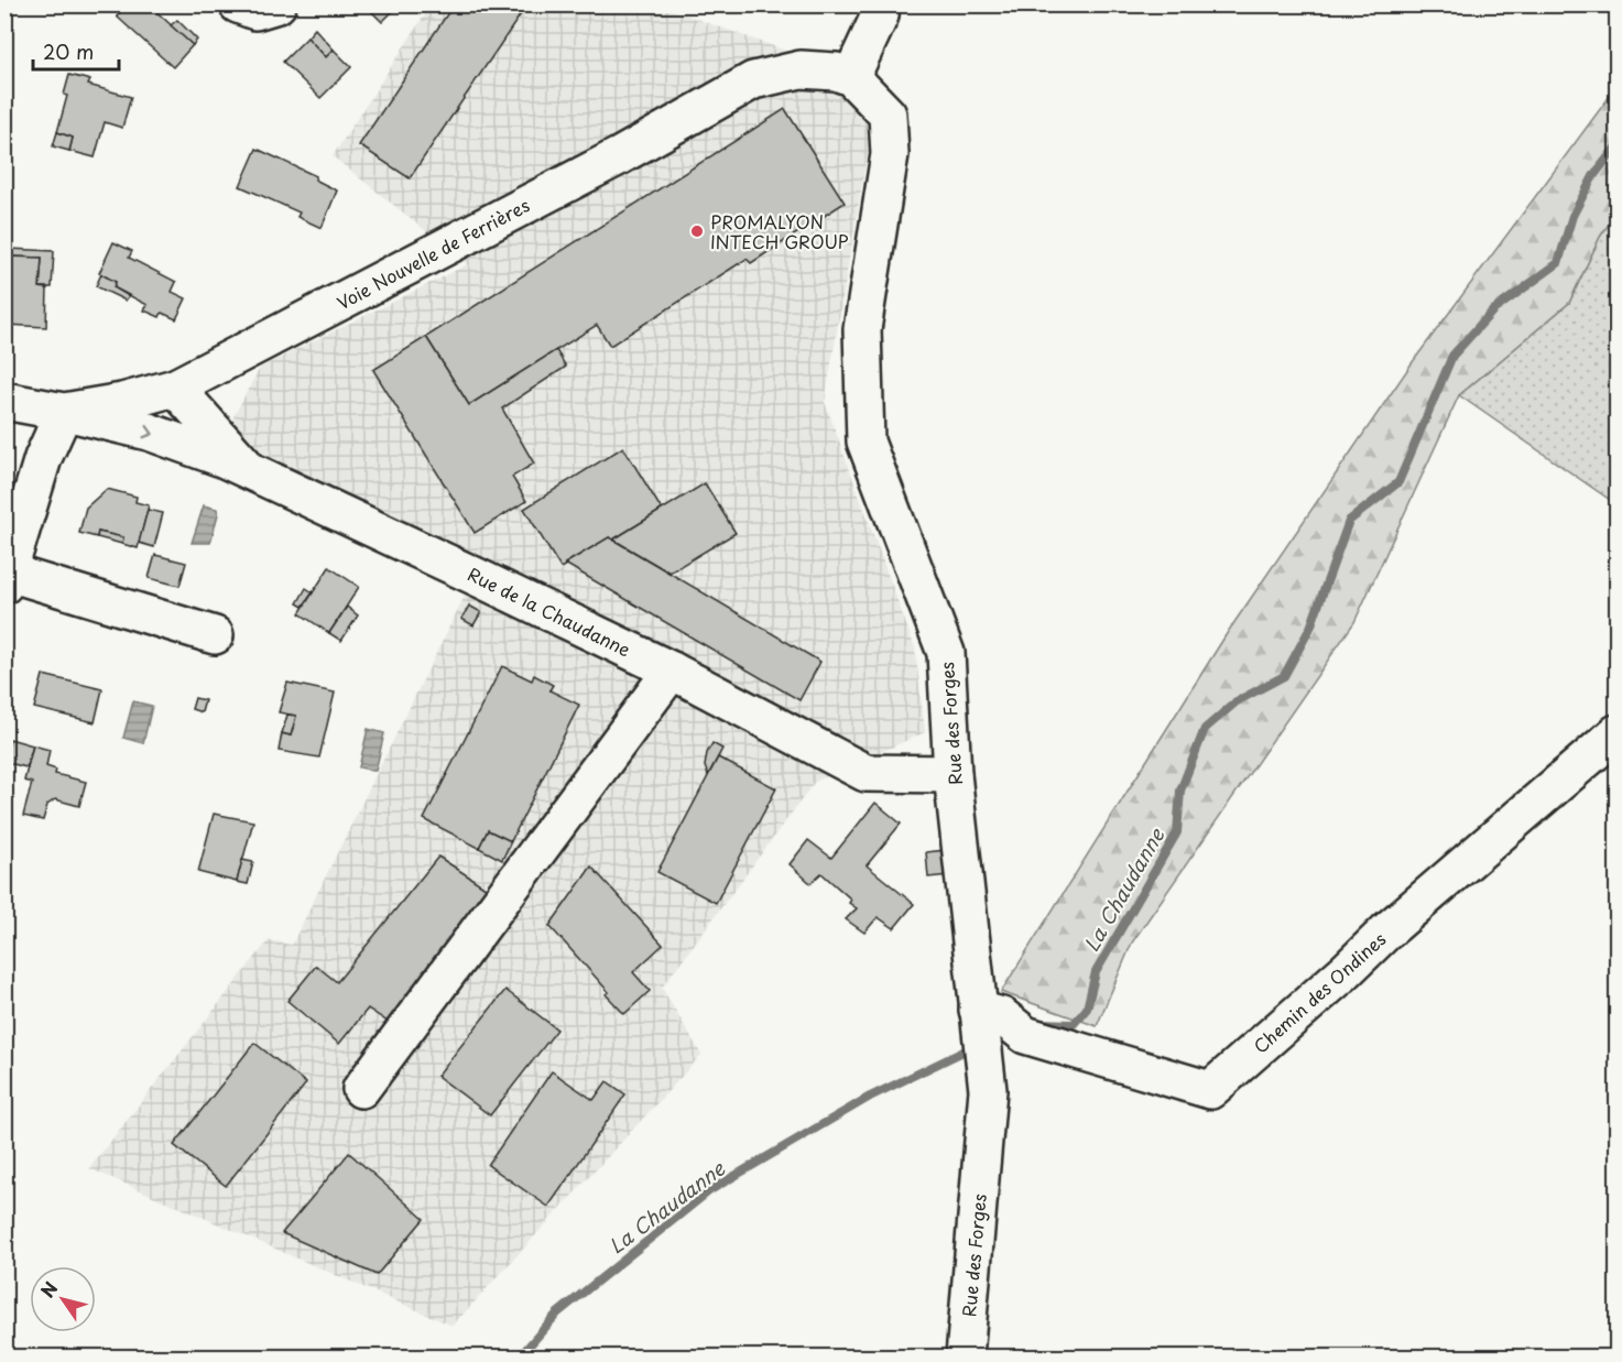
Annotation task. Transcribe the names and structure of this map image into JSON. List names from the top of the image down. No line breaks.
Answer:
{"streets":{"street":["Voie Nouvelle de Ferrières","Rue de la Chaudanne","Rue des Forges","Chemin des Ondines"]},"crossings":[["Voie Nouvelle de Ferrières","Rue de la Chaudanne"],["Voie Nouvelle de Ferrières","Rue des Forges"],["Rue de la Chaudanne","Rue des Forges"],["Rue des Forges","Chemin des Ondines"]],"water":["La Chaudanne"],"places":["PROMALYON INTECH GROUP"],"scale_bar":"20 m","north":"top left"}
